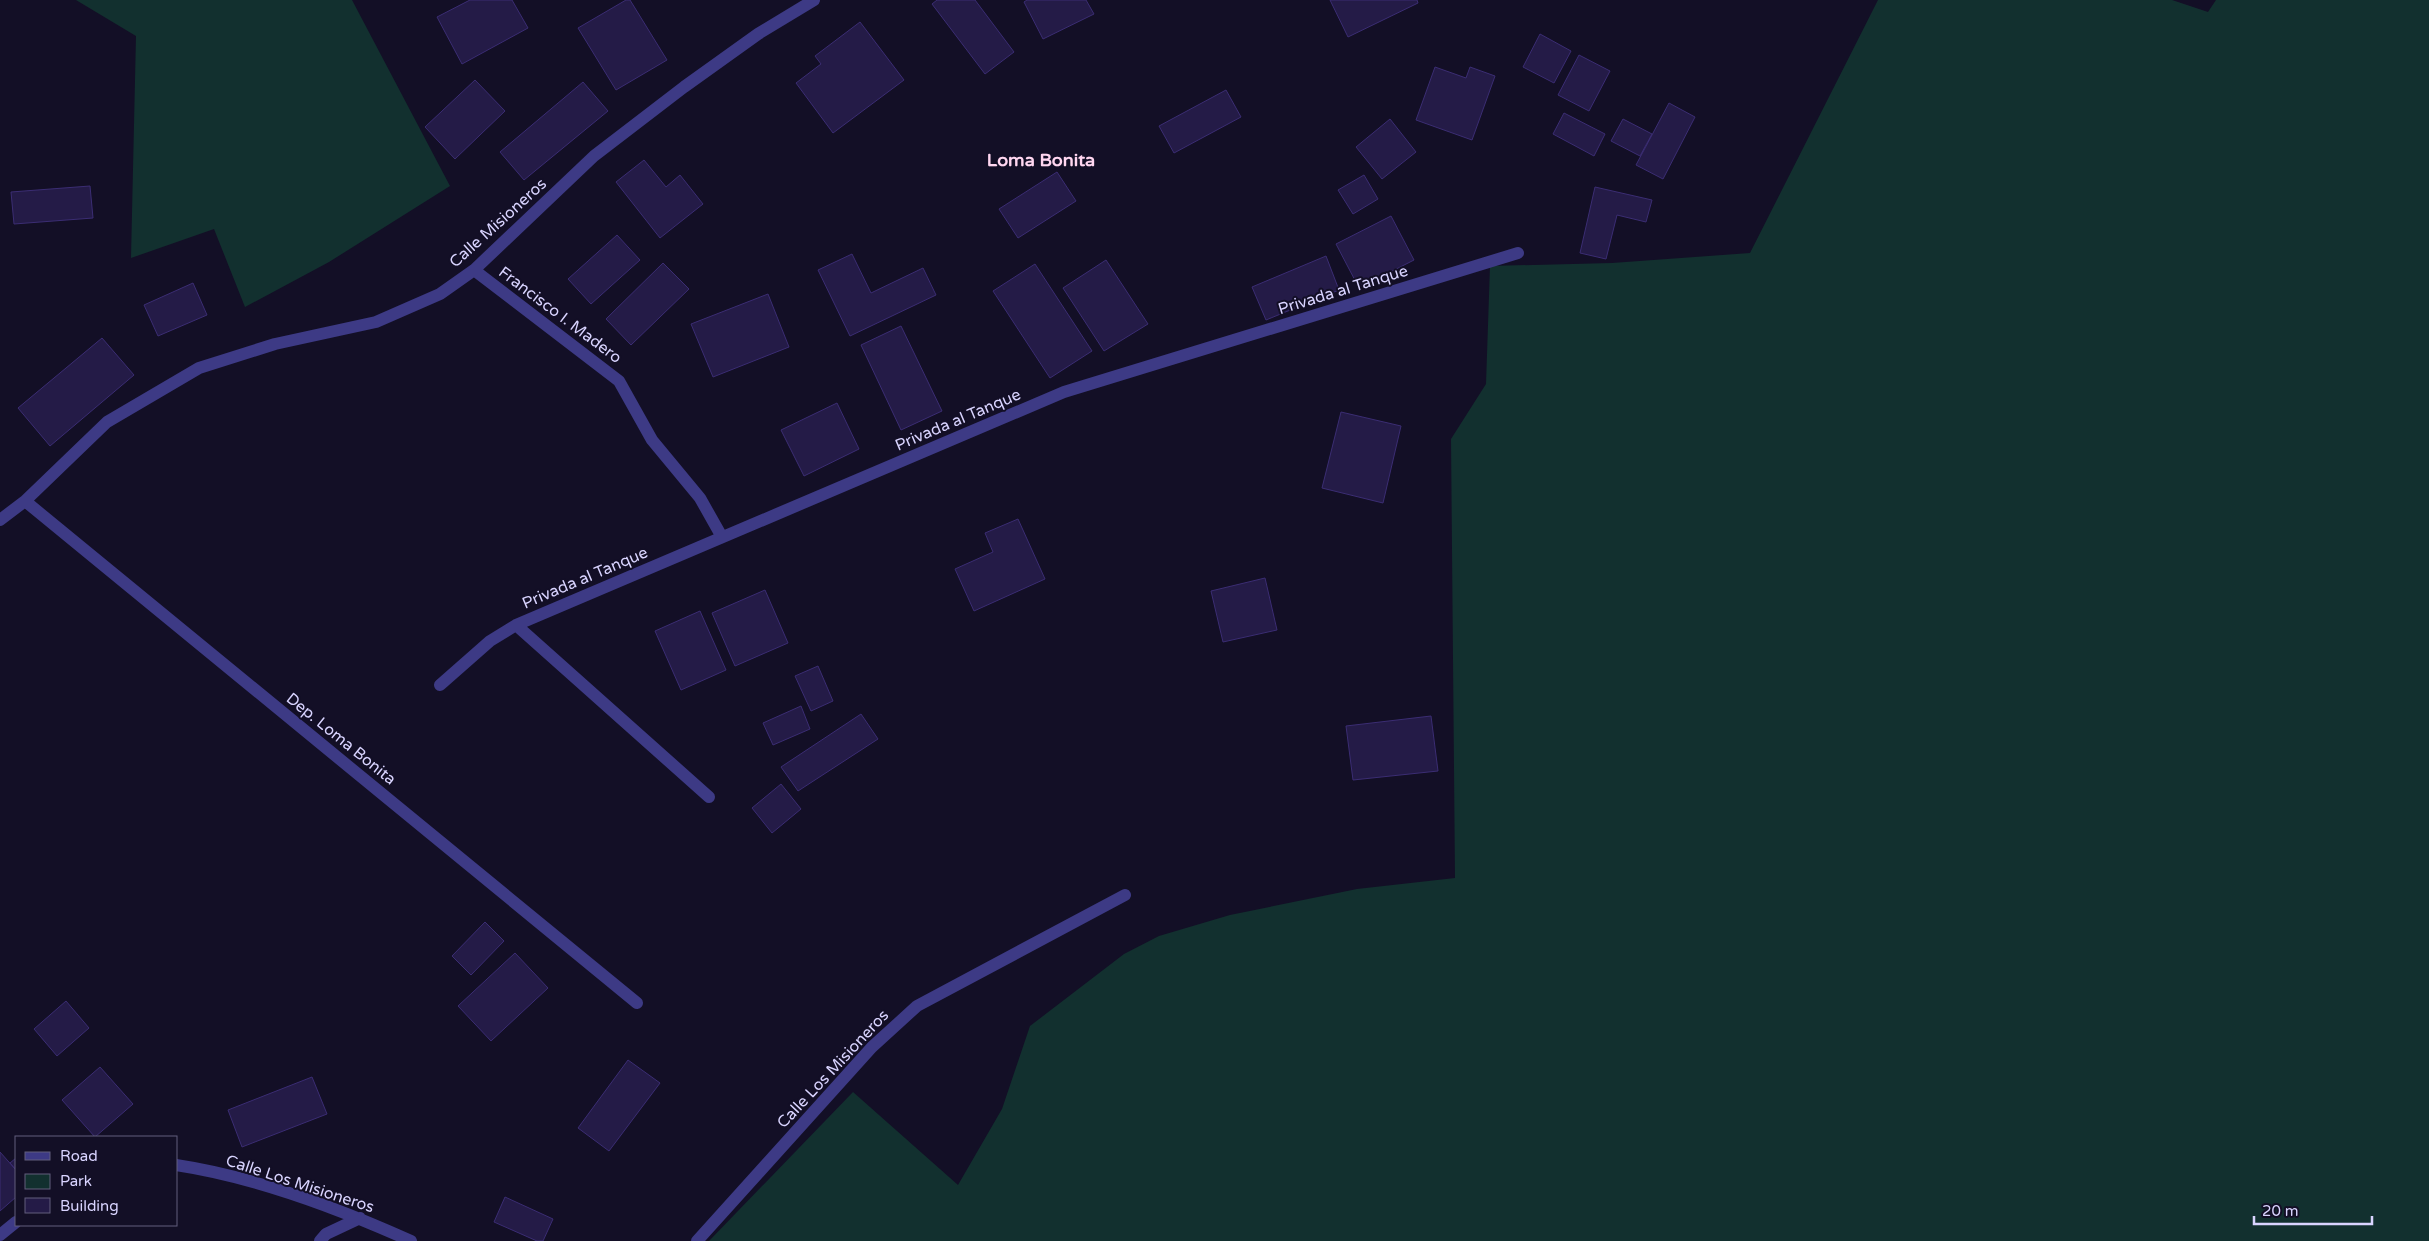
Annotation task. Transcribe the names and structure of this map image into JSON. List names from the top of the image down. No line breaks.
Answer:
{"streets":{"street":["Calle Misioneros","Privada al Tanque","Francisco I. Madero","Dep. Loma Bonita","Calle Los Misioneros"]},"crossings":[["Calle Misioneros","Francisco I. Madero"],["Calle Misioneros","Dep. Loma Bonita"],["Privada al Tanque","Francisco I. Madero"]],"districts":["Loma Bonita"],"legend":["Road","Park","Building"],"scale_bar":"20 m"}
